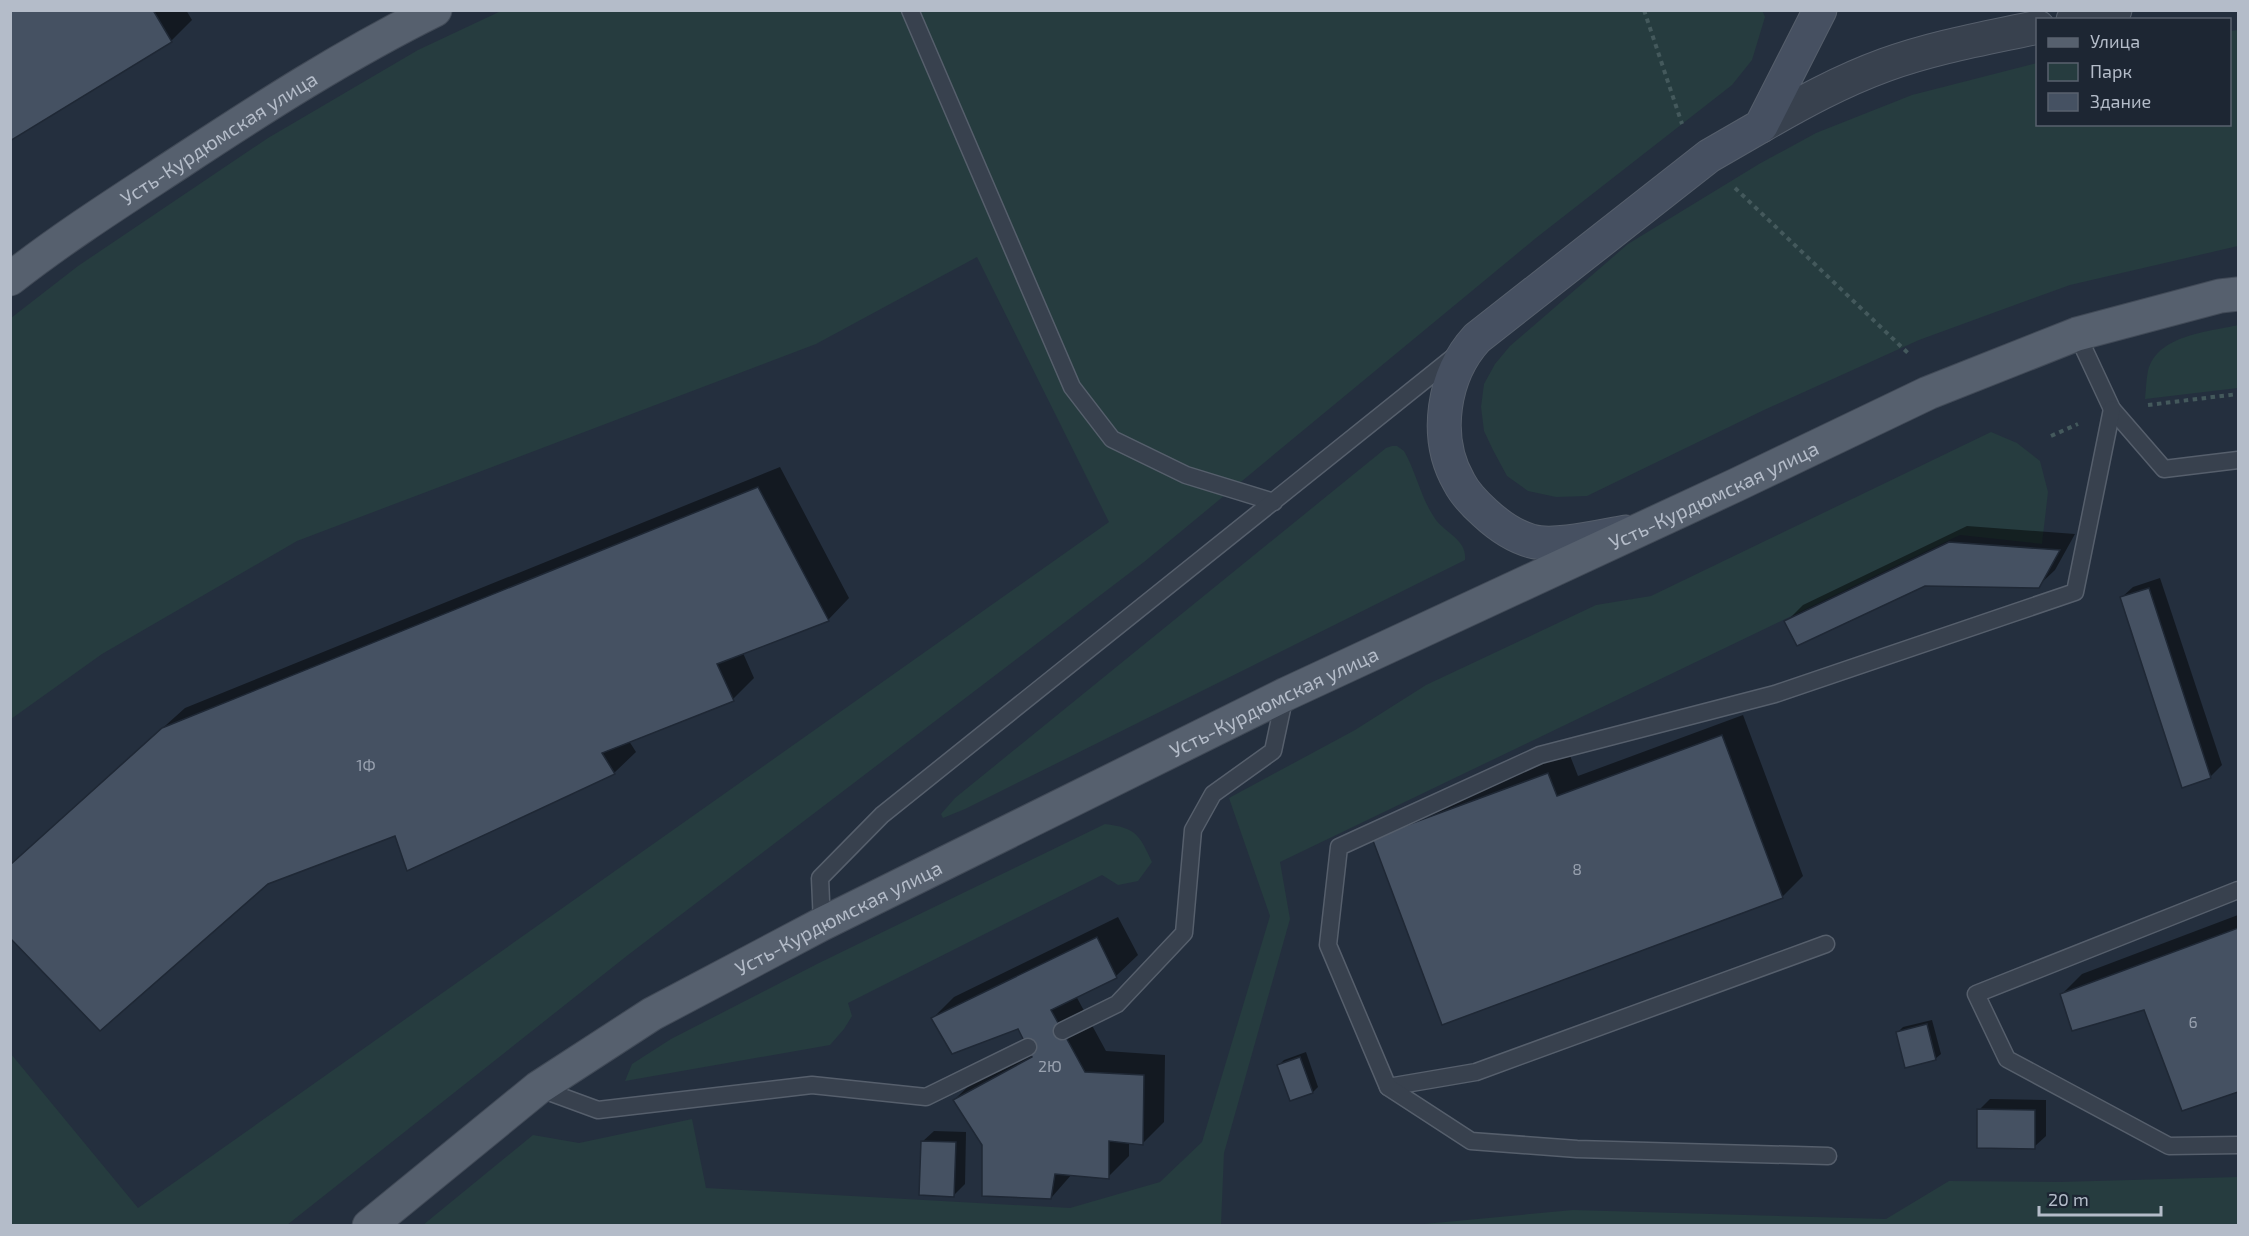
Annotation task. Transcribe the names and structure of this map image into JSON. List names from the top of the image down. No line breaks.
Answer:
{"streets":{"main road":["Усть-Курдюмская улица"]},"house_numbers":["1Ф","8","6","2Ю"],"legend":["Улица","Парк","Здание"],"scale_bar":"20 m"}
